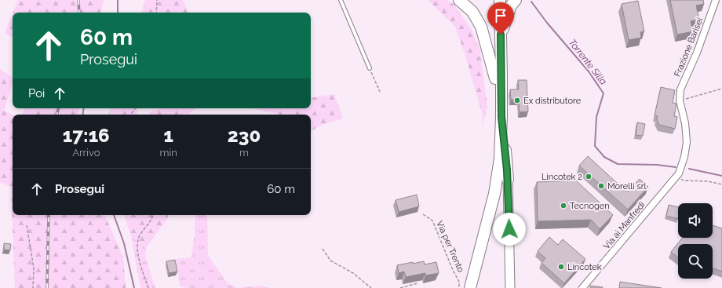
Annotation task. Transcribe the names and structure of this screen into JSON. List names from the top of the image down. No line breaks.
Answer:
{"streets":{"street":["Frazione Barisei","Via ai Manfredi"],"path":["Via per Trento"]},"crossings":[["Frazione Barisei","Via ai Manfredi"]],"water":["Torrente Silla"],"places":["Ex distributore","Lincotek 2","Morelli srl","Tecnogen","Lincotek"],"page":{"turn":["60 m","Prosegui"],"then":"Poi","eta":["17:16","Arrivo","1","min","230","m"],"list":[{"name":"Prosegui","value":"60 m"}]}}
